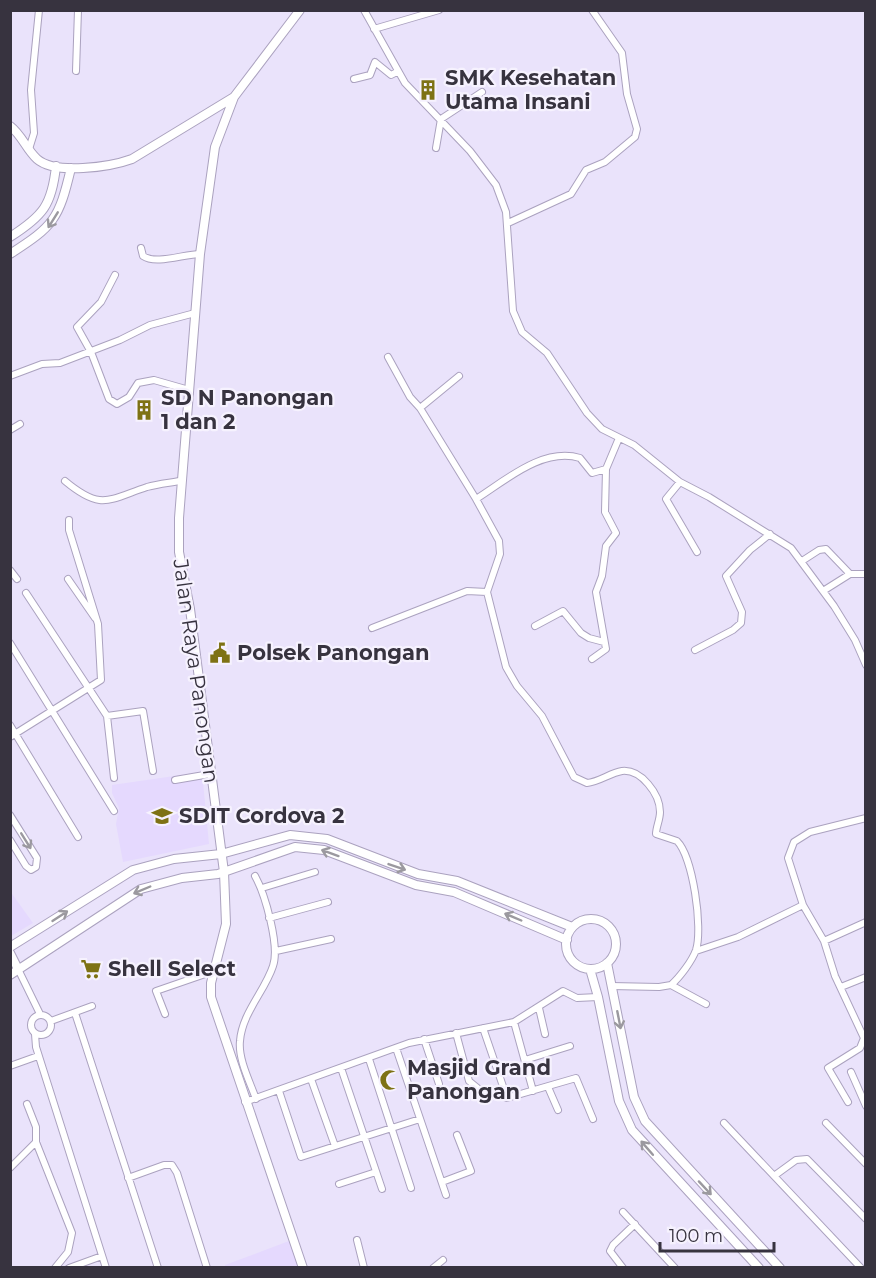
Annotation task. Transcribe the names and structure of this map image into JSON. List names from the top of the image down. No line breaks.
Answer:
{"streets":{"street":["Jalan Raya Panongan"]},"places":{"building":["SMK Kesehatan Utama Insani","SD N Panongan 1 dan 2"],"public building":["Polsek Panongan"],"school or university":["SDIT Cordova 2"],"supermarket":["Shell Select"],"mosque":["Masjid Grand Panongan"]},"scale_bar":"100 m"}
